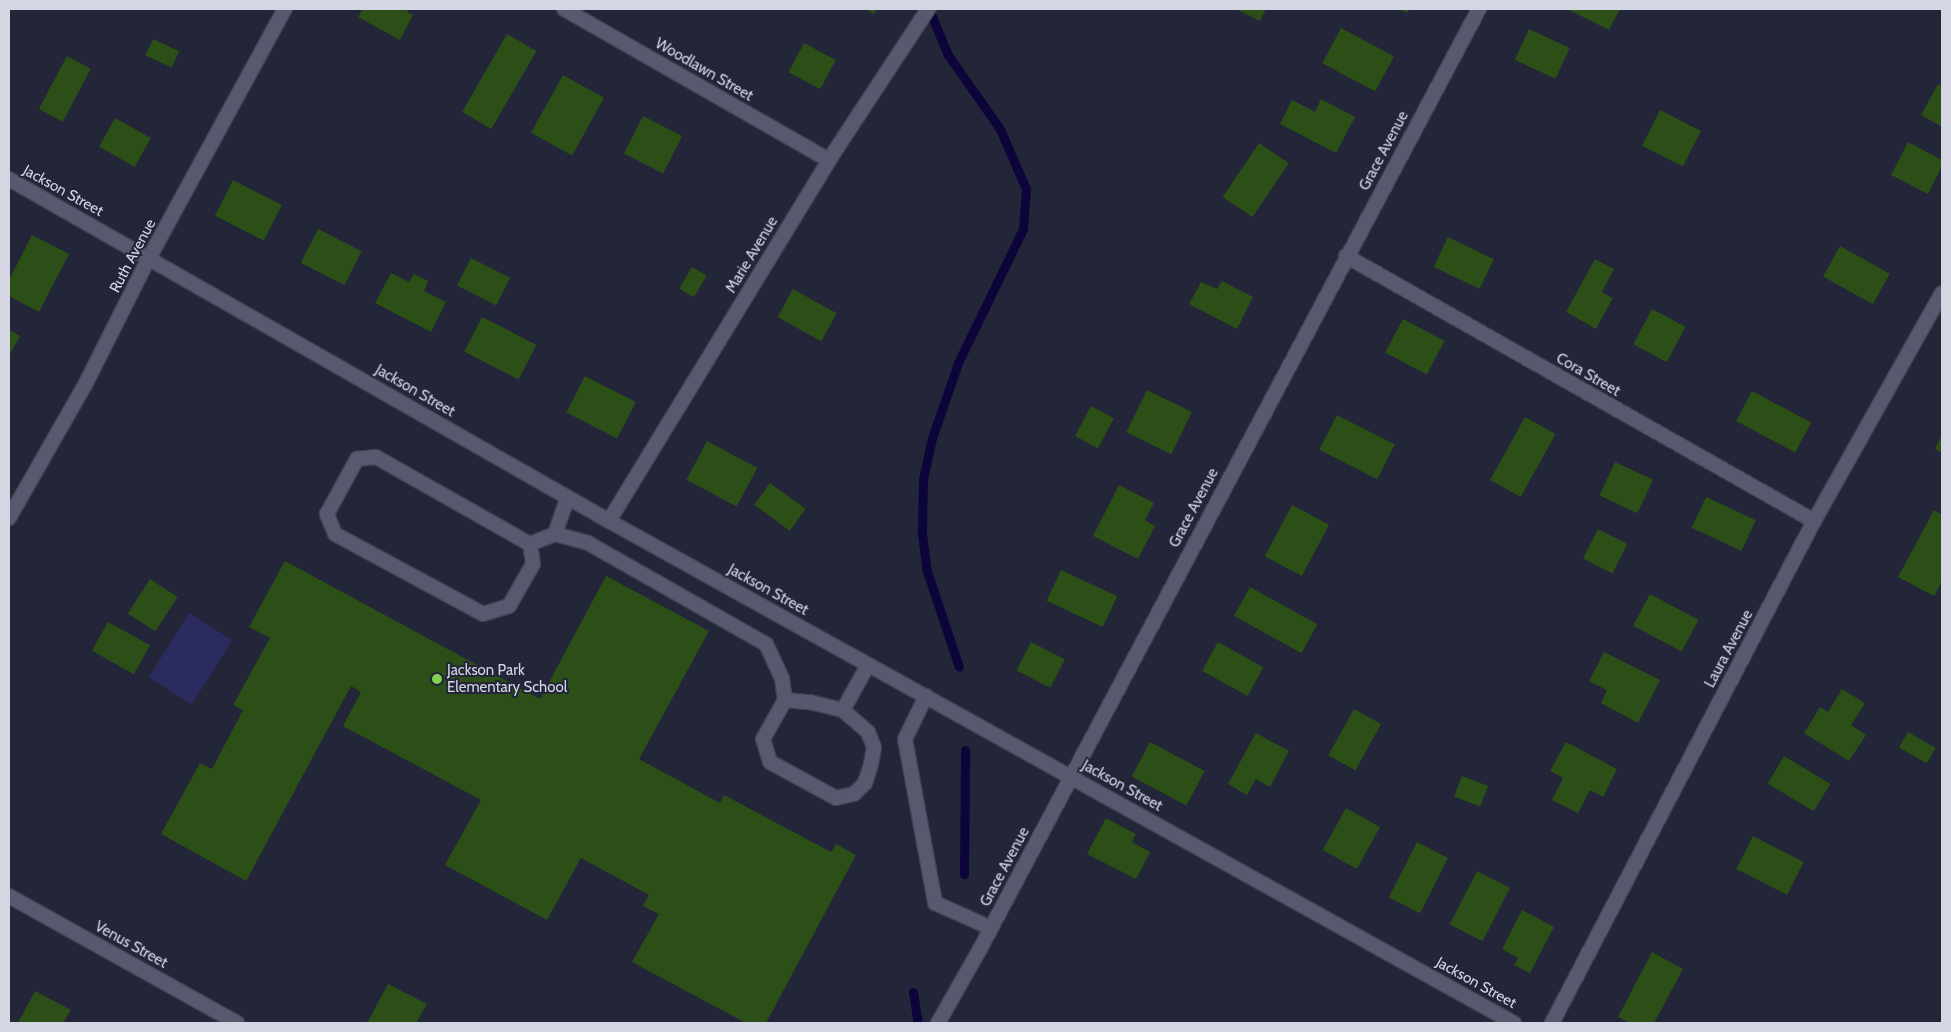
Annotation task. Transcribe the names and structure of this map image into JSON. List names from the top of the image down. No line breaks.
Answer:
{"streets":{"street":["Woodlawn Street","Grace Avenue","Jackson Street","Marie Avenue","Ruth Avenue","Cora Street","Laura Avenue","Venus Street"]},"crossings":[["Woodlawn Street","Marie Avenue"],["Grace Avenue","Jackson Street"],["Grace Avenue","Cora Street"],["Jackson Street","Marie Avenue"],["Jackson Street","Ruth Avenue"],["Cora Street","Laura Avenue"]],"places":["Jackson Park Elementary School"]}
